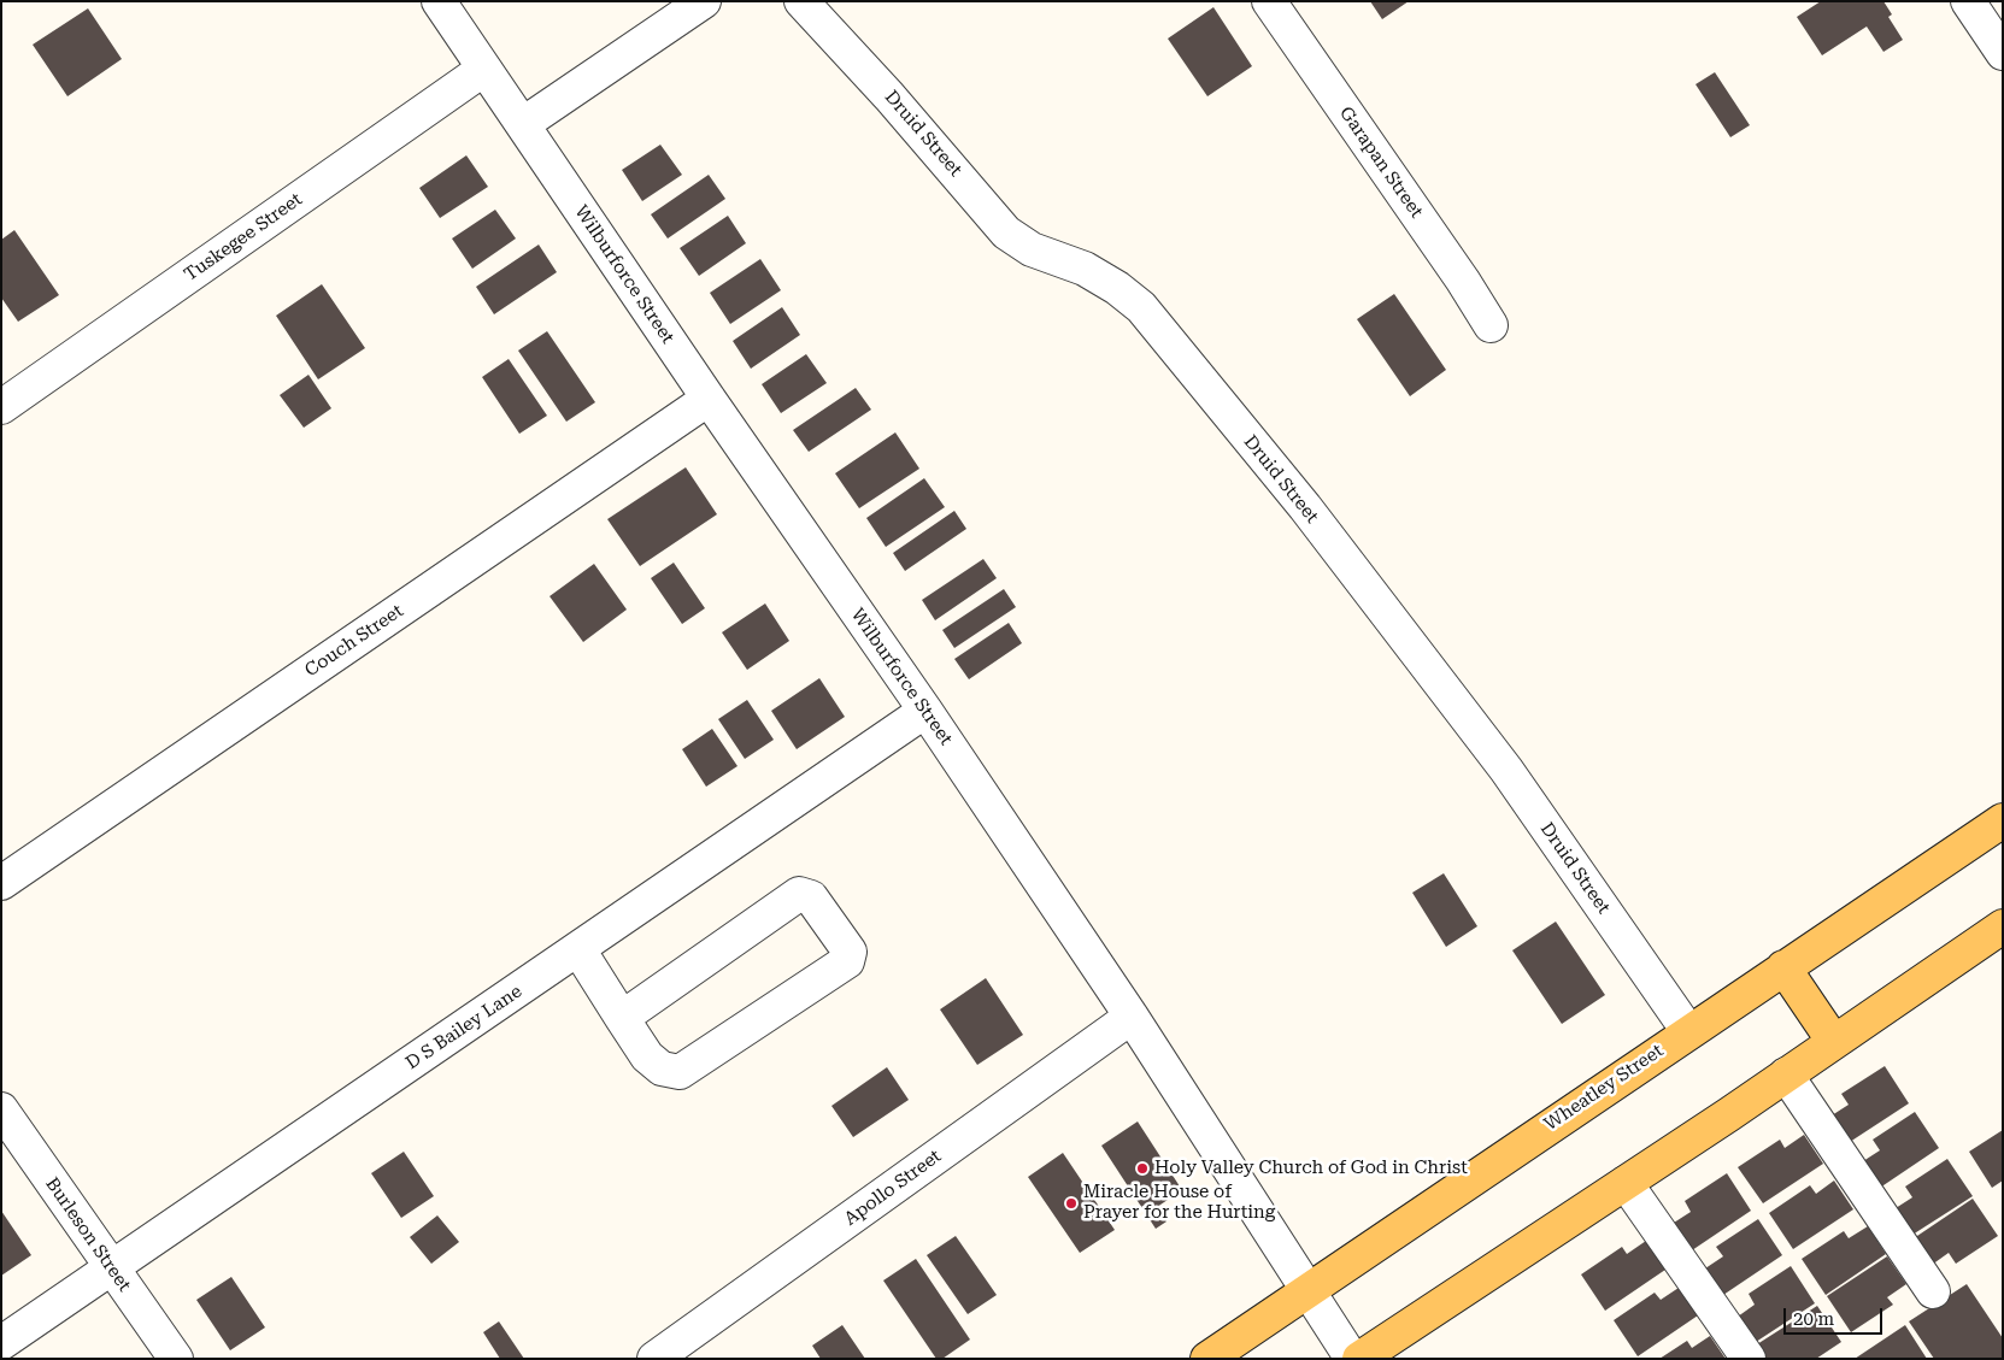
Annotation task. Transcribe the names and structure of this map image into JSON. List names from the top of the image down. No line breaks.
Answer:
{"streets":{"main road":["Wheatley Street"],"street":["Druid Street","Garapan Street","Tuskegee Street","Wilburforce Street","Couch Street","D S Bailey Lane","Apollo Street","Burleson Street"]},"crossings":[["Druid Street","Wheatley Street"],["Tuskegee Street","Wilburforce Street"],["Wilburforce Street","Couch Street"],["Wilburforce Street","D S Bailey Lane"],["Wilburforce Street","Wheatley Street"],["Wilburforce Street","Apollo Street"],["D S Bailey Lane","Burleson Street"]],"places":["Holy Valley Church of God in Christ","Miracle House of Prayer for the Hurting"],"scale_bar":"20 m"}
